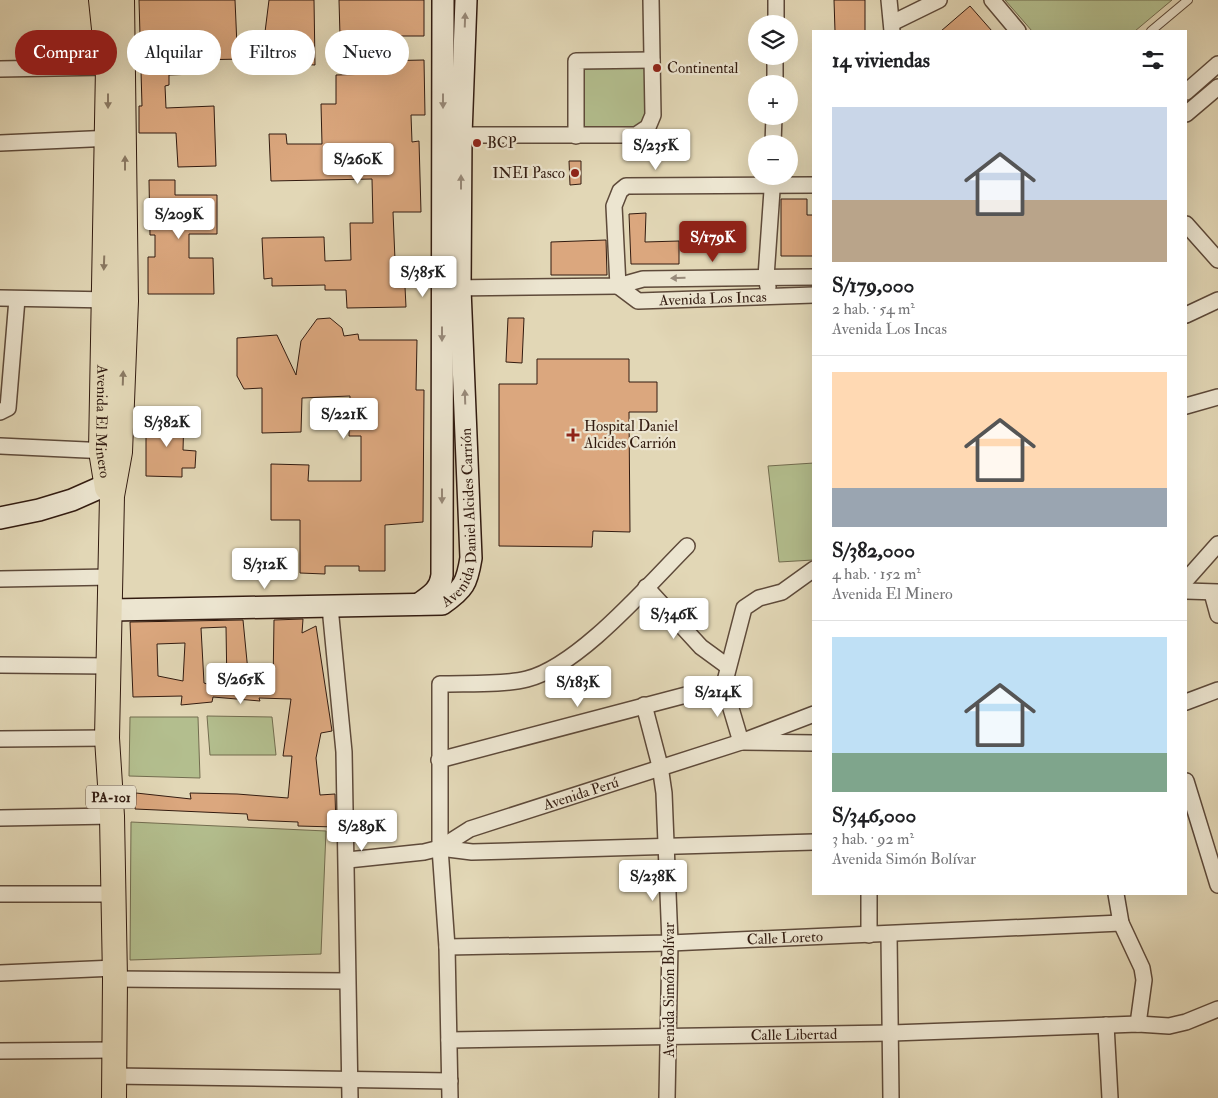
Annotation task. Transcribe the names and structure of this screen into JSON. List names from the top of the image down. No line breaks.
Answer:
{"streets":{"main road":["Avenida El Minero","PA-101"],"street":["Avenida Los Incas","Avenida Daniel Alcides Carrión","Avenida Perú","Calle Loreto","Avenida Simón Bolívar","Calle Libertad"]},"crossings":[["Avenida Los Incas","Avenida Daniel Alcides Carrión"],["Avenida El Minero","PA-101"],["Avenida Perú","Avenida Simón Bolívar"],["Calle Loreto","Avenida Simón Bolívar"],["Avenida Simón Bolívar","Calle Libertad"]],"places":{"other":["Continental","BCP","INEI Pasco"],"health":["Hospital Daniel Alcides Carrión"]},"page":{"map_buttons":["+","−"],"chip":["Comprar","Alquilar","Filtros","Nuevo"],"heading":"14 viviendas","list":[{"name":"S/179,000","note":"2 hab. · 54 m² · Avenida Los Incas"},{"name":"S/382,000","note":"4 hab. · 152 m² · Avenida El Minero"},{"name":"S/346,000","note":"3 hab. · 92 m² · Avenida Simón Bolívar"}],"price":["S/235K","S/260K","S/209K","S/179K","S/385K","S/221K","S/382K","S/312K","S/346K","S/265K","S/183K","S/214K","S/289K","S/238K"]}}
